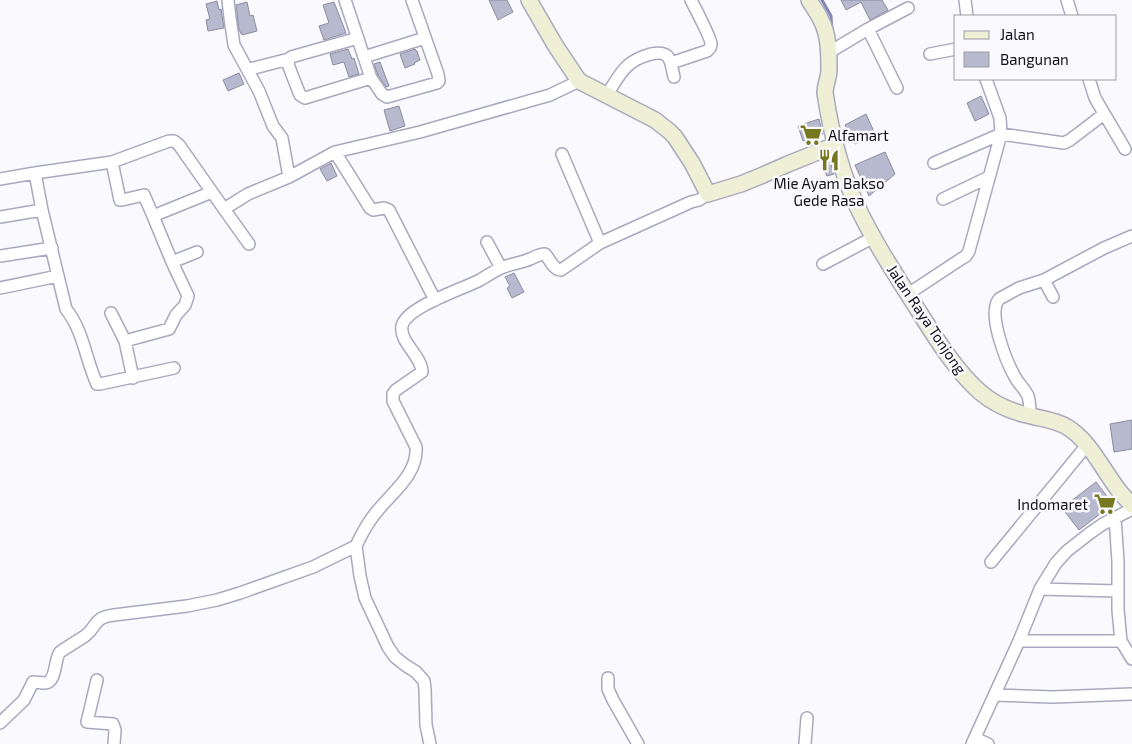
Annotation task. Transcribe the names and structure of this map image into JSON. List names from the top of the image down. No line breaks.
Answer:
{"streets":{"main road":["Jalan Raya Tonjong"]},"places":{"supermarket":["Alfamart","Indomaret"],"restaurant":["Mie Ayam Bakso Gede Rasa"]},"legend":["Jalan","Bangunan"]}
